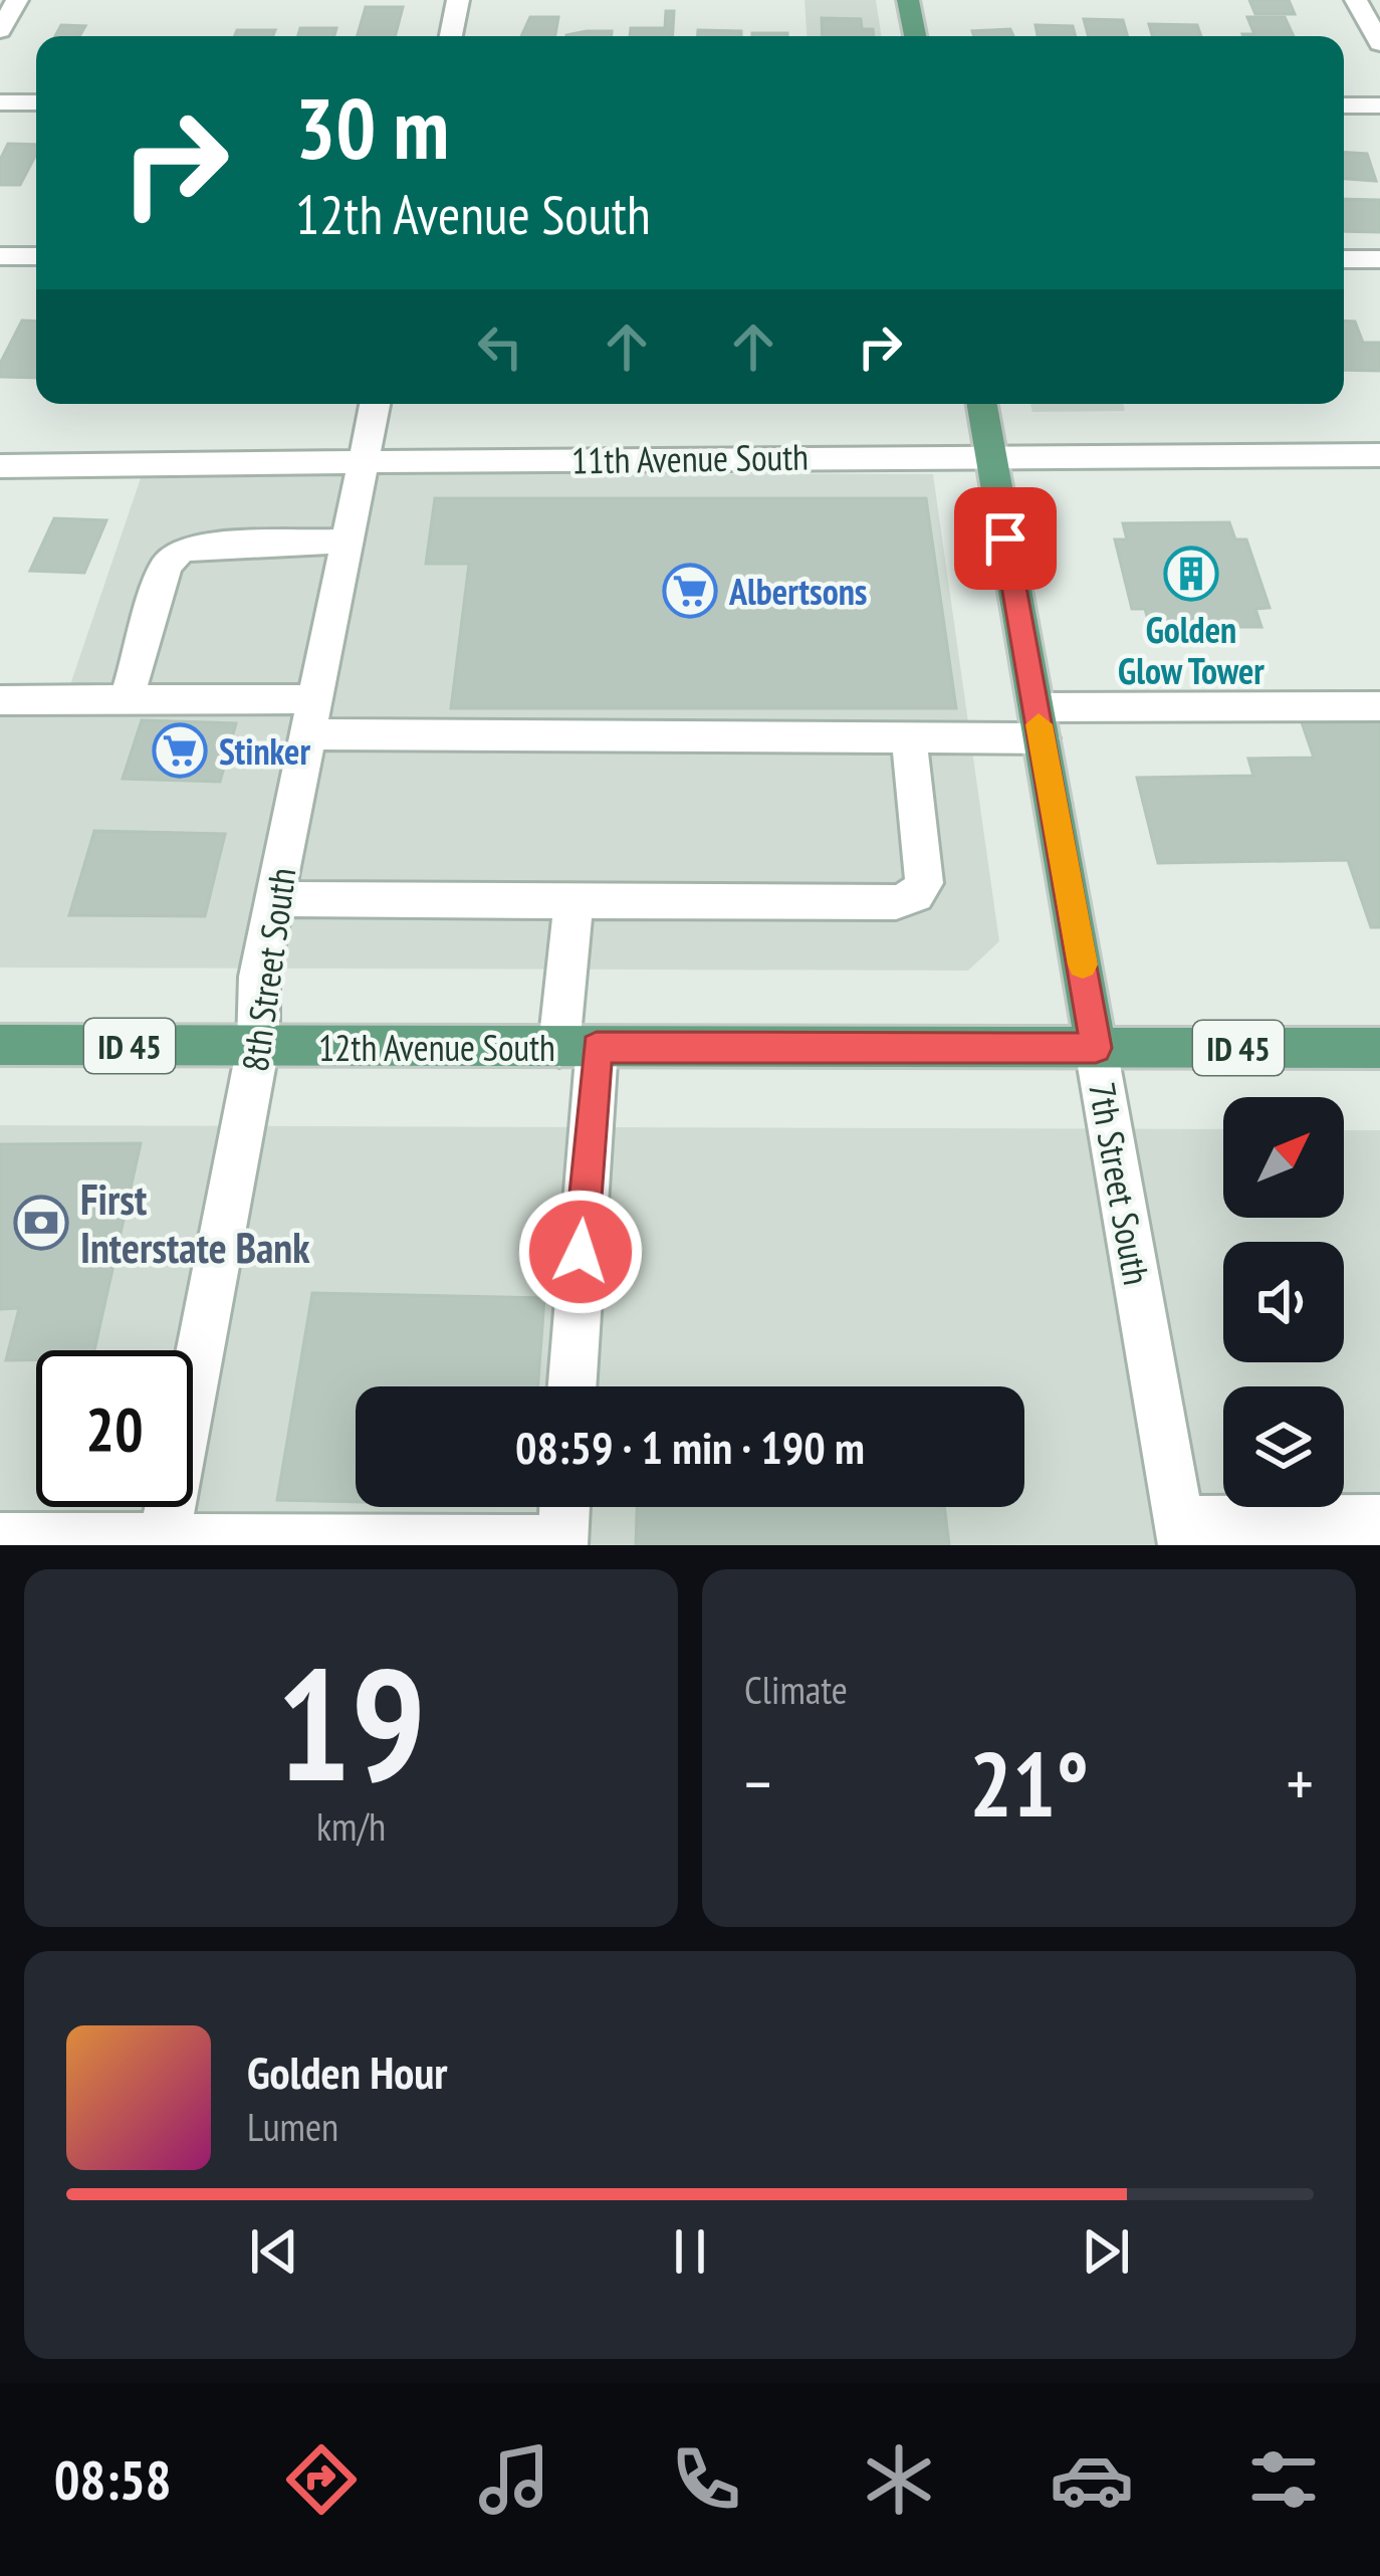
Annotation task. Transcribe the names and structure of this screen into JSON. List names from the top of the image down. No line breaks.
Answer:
{"streets":{"main road":["ID 45","12th Avenue South","7th Street South"],"street":["11th Avenue South","8th Street South"]},"crossings":[["11th Avenue South","8th Street South"],["11th Avenue South","7th Street South"],["8th Street South","12th Avenue South"],["12th Avenue South","7th Street South"]],"places":{"building":["Golden Glow Tower"],"supermarket":["Albertsons","Stinker"],"bank":["First Interstate Bank"]},"north":"top right","page":{"turn":["30 m","12th Avenue South"],"limit":"20","trip":"08:59 · 1 min · 190 m","tile":[["19","km/h"],"Climate"],"heat":["−","21°","+"],"song":["Golden Hour","Lumen"],"tabs":"08:58"}}
